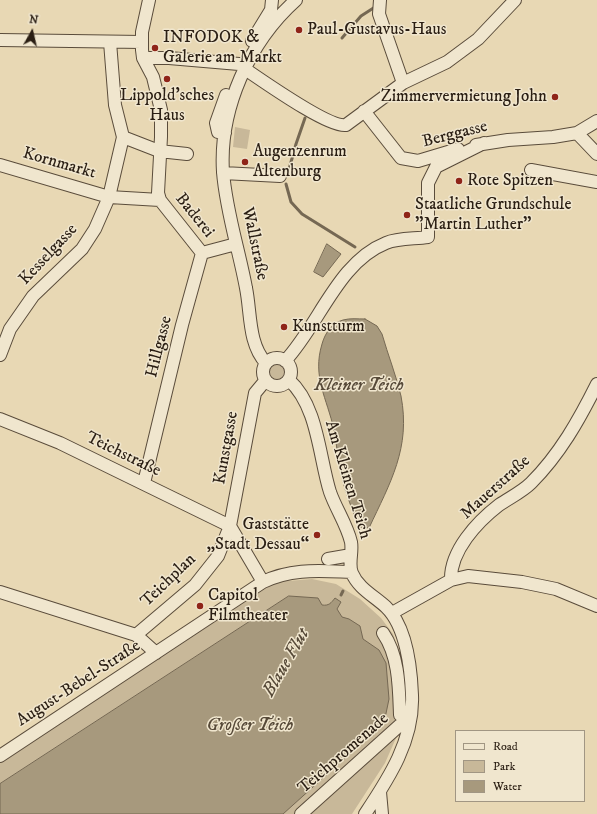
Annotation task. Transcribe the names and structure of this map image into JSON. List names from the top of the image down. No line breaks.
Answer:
{"streets":{"street":["Berggasse","Kornmarkt","Baderei","Wallstraße","Kesselgasse","Hillgasse","Kunstgasse","Teichstraße","Am Kleinen Teich","Mauerstraße","Teichplan","August-Bebel-Straße","Teichpromenade"]},"crossings":[["Kornmarkt","Baderei"],["Kornmarkt","Kesselgasse"],["Baderei","Kesselgasse"],["Baderei","Hillgasse"],["Wallstraße","Kunstgasse"],["Wallstraße","Am Kleinen Teich"],["Hillgasse","Teichstraße"],["Kunstgasse","Teichstraße"],["Kunstgasse","Am Kleinen Teich"],["Kunstgasse","Teichplan"],["Teichstraße","Teichplan"]],"water":["Kleiner Teich","Blaue Flut","Großer Teich"],"places":["Paul-Gustavus-Haus","INFODOK & Galerie am Markt","Lippold'sches Haus","Zimmervermietung John","Augenzenrum Altenburg","Rote Spitzen","Staatliche Grundschule \"Martin Luther\"","Kunstturm","Gaststätte „Stadt Dessau“","Capitol Filmtheater"],"legend":["Road","Park","Water"],"north":"top"}
